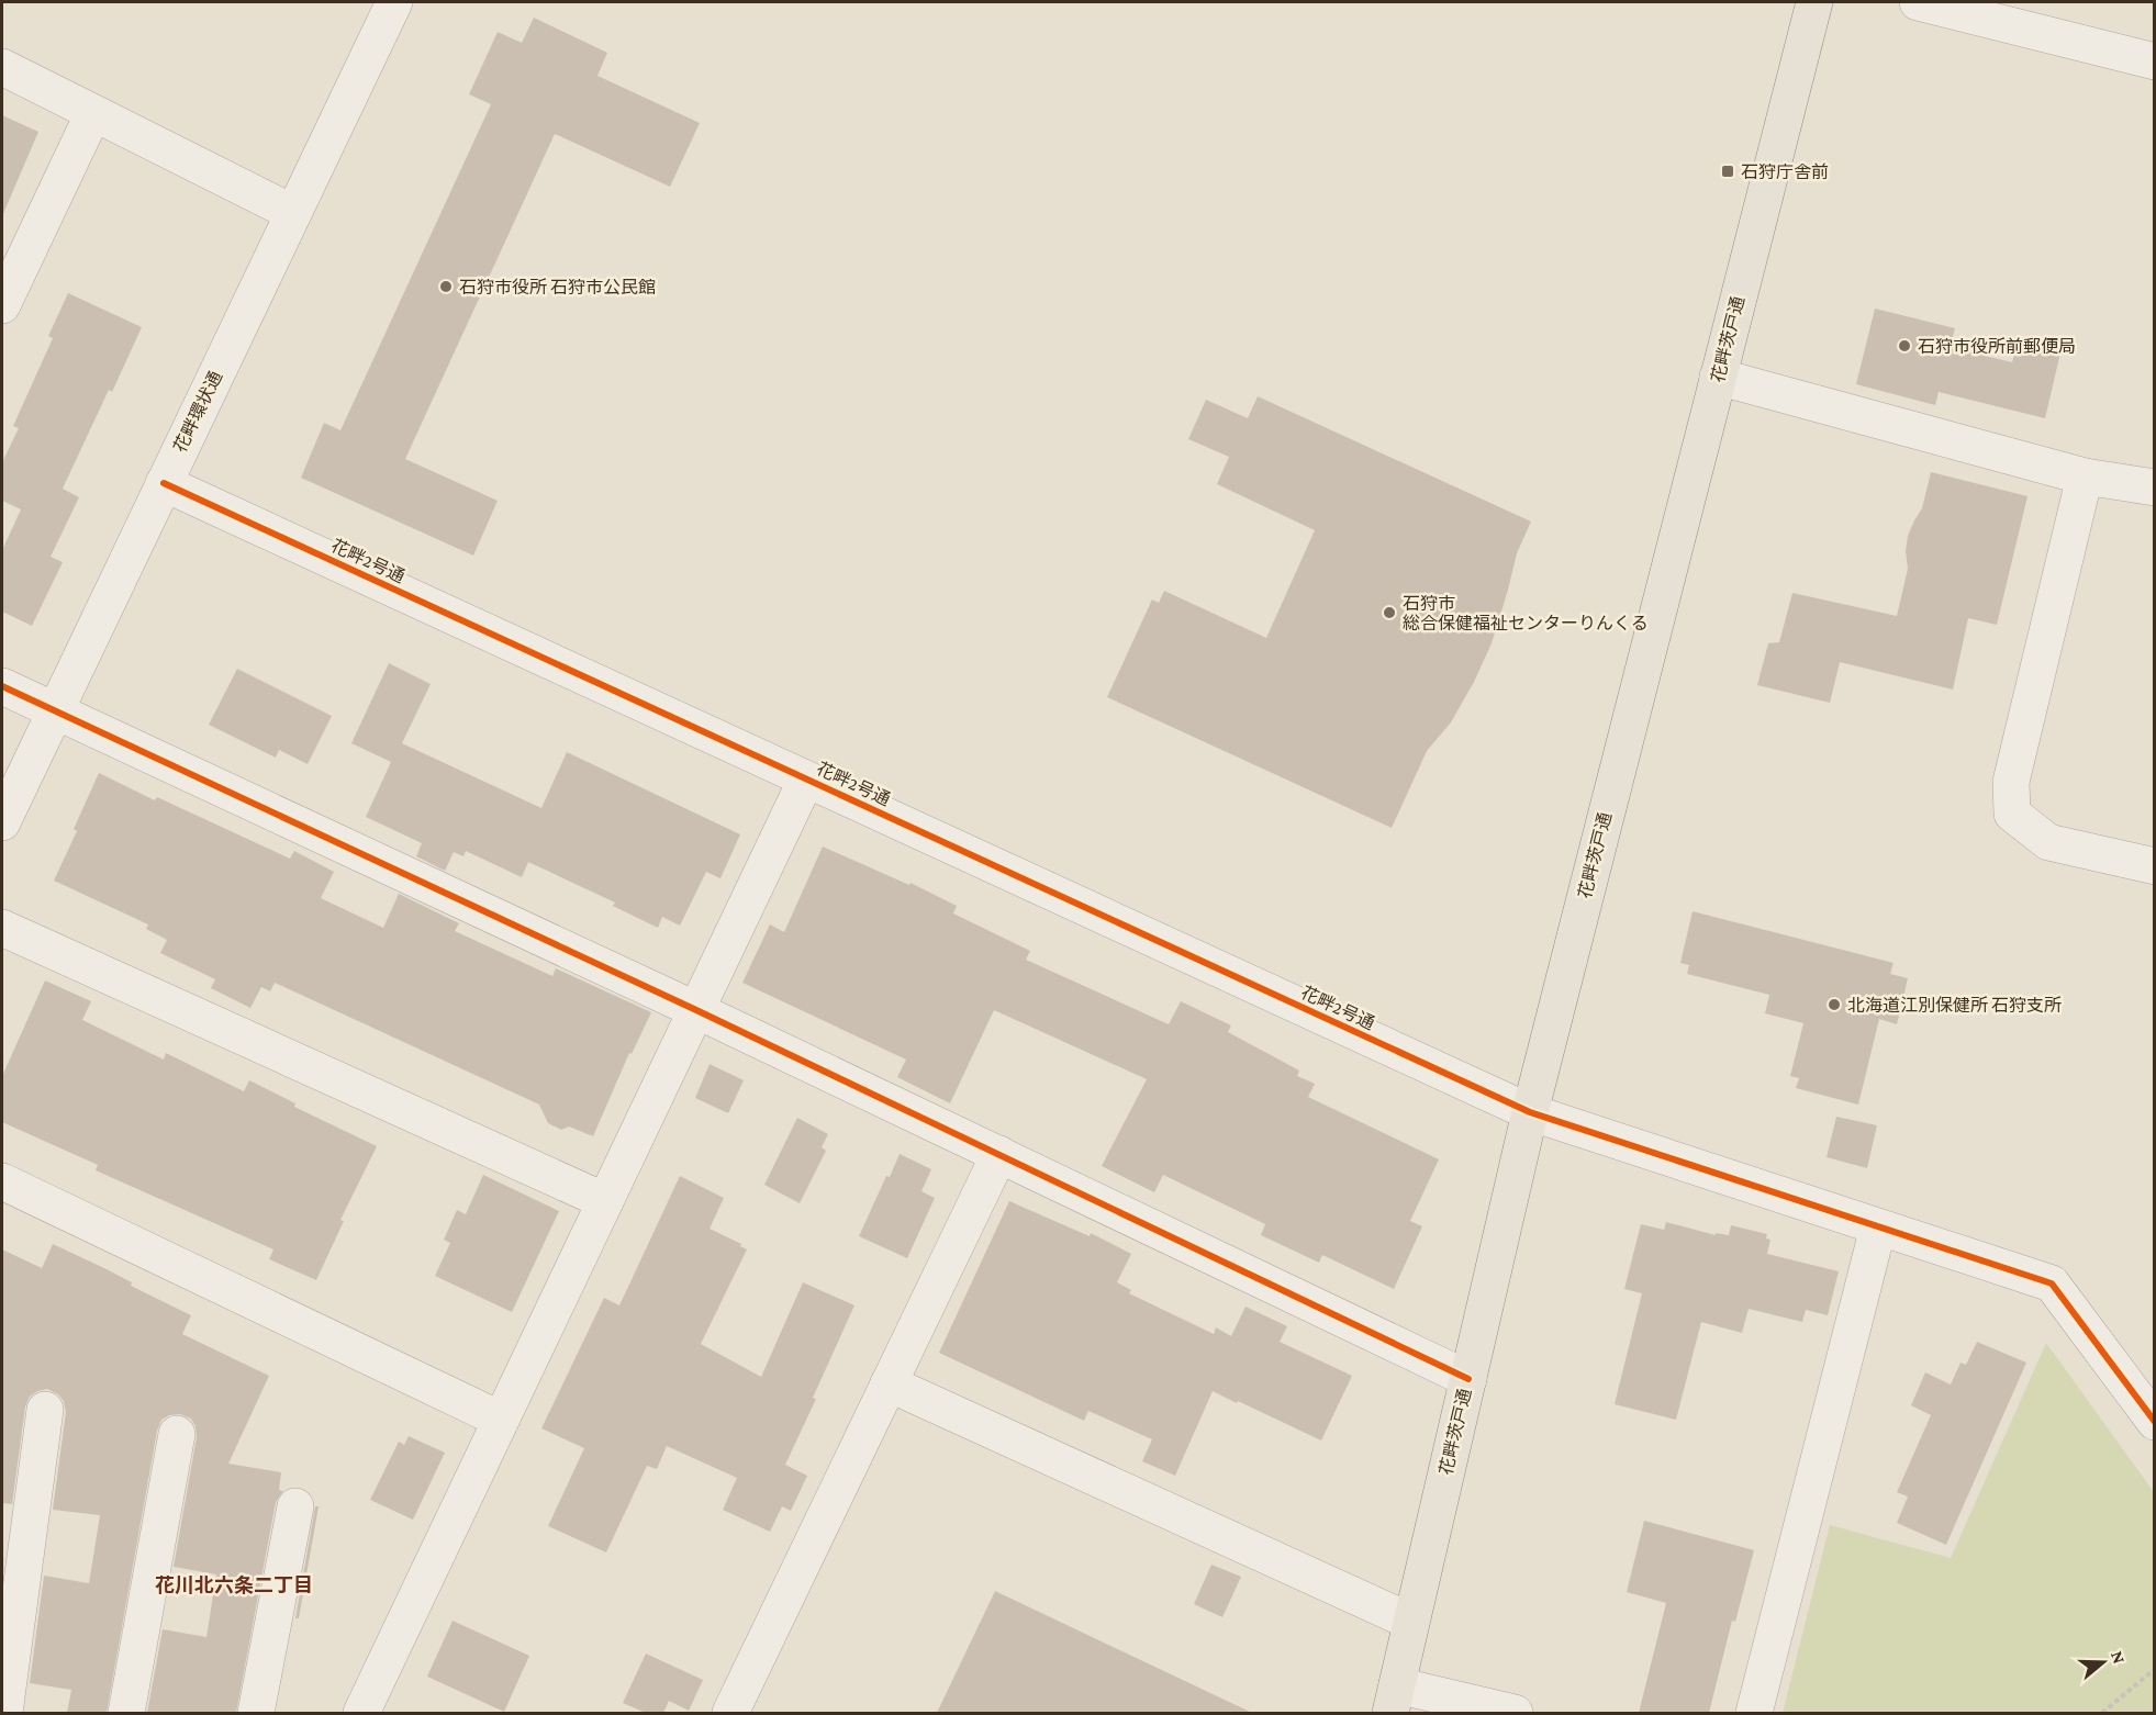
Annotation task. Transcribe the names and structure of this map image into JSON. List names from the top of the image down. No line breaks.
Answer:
{"streets":{"main road":["花畔茨戸通"],"street":["花畔環状通","花畔2号通"]},"crossings":[["花畔茨戸通","花畔2号通"],["花畔環状通","花畔2号通"]],"districts":["花川北六条二丁目"],"places":{"transit":["石狩庁舎前"],"other":["石狩市役所 石狩市公民館","石狩市役所前郵便局","石狩市 総合保健福祉センターりんくる","北海道江別保健所 石狩支所"]},"north":"right"}
